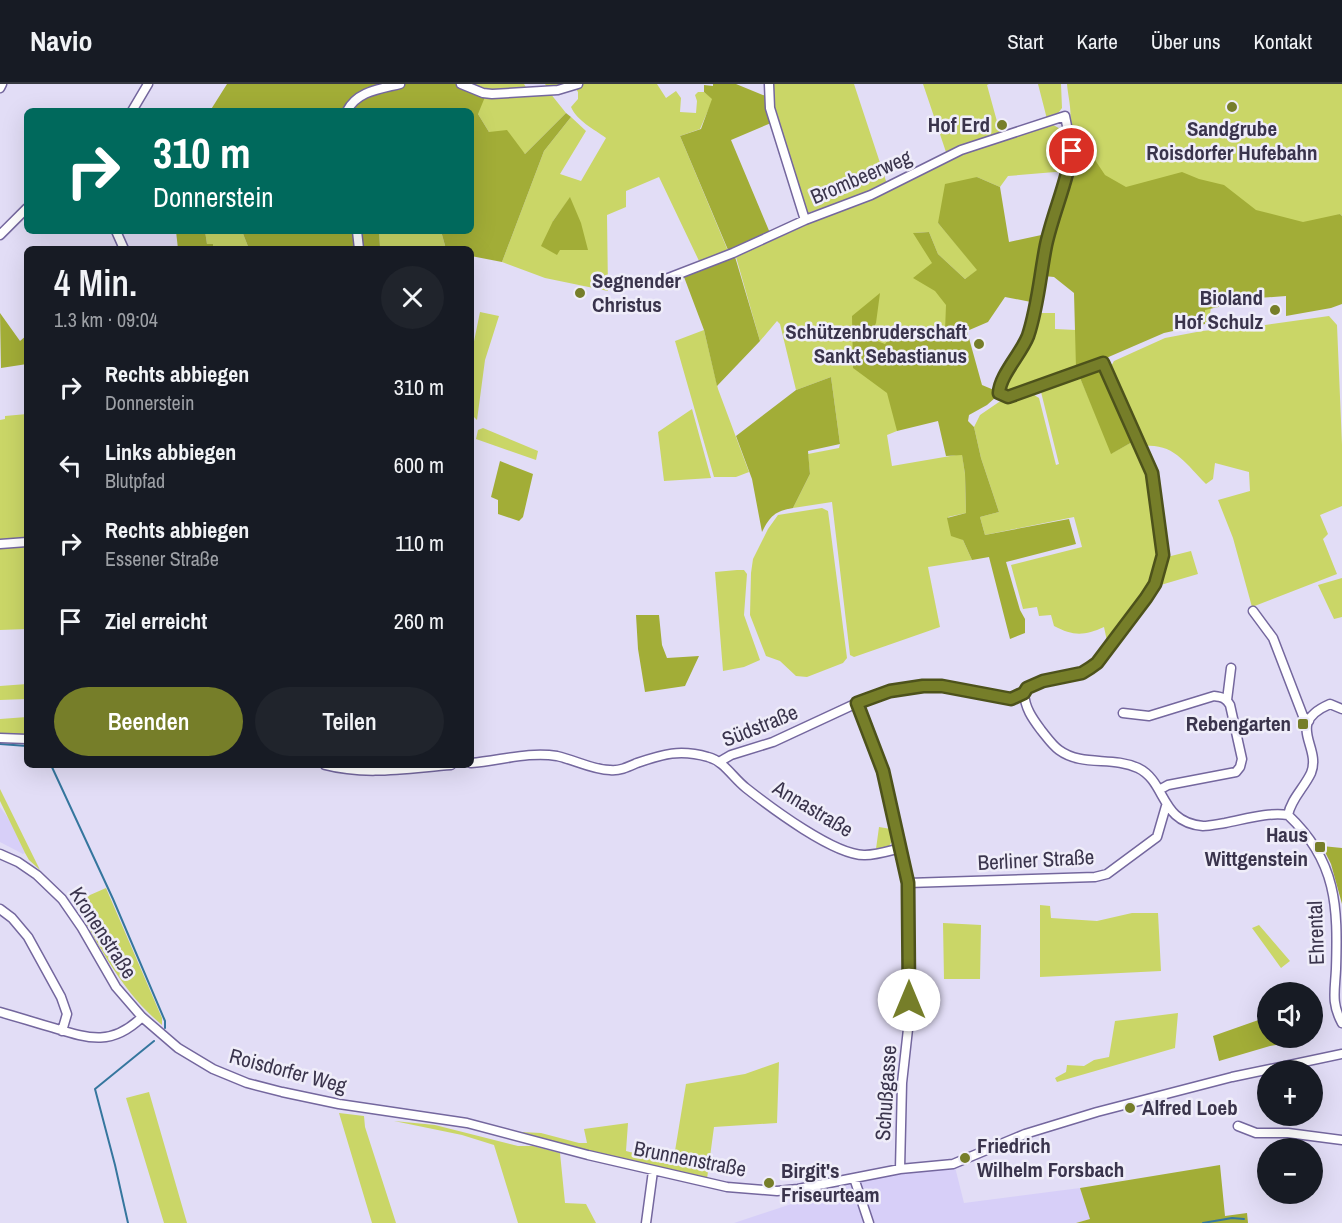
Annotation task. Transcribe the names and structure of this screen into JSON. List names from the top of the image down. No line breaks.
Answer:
{"streets":{"street":["Brombeerweg","Südstraße","Annastraße","Berliner Straße","Kronenstraße","Ehrental","Roisdorfer Weg","Schußgasse","Brunnenstraße"]},"crossings":[["Südstraße","Annastraße"],["Südstraße","Schußgasse"],["Annastraße","Schußgasse"],["Berliner Straße","Schußgasse"],["Kronenstraße","Roisdorfer Weg"],["Roisdorfer Weg","Brunnenstraße"],["Schußgasse","Brunnenstraße"]],"places":{"other":["Sandgrube Roisdorfer Hufebahn","Hof Erd","Segnender Christus","Bioland Hof Schulz","Schützenbruderschaft Sankt Sebastianus","Alfred Loeb","Friedrich Wilhelm Forsbach","Birgit's Friseurteam"],"transit":["Rebengarten","Haus Wittgenstein"]},"page":{"header":"Navio","nav":["Start","Karte","Über uns","Kontakt"],"turn":["310 m","Donnerstein"],"heading":["4 Min.","1.3 km · 09:04"],"list":[{"name":"Rechts abbiegen","note":"Donnerstein","value":"310 m"},{"name":"Links abbiegen","note":"Blutpfad","value":"600 m"},{"name":"Rechts abbiegen","note":"Essener Straße","value":"110 m"},{"name":"Ziel erreicht","value":"260 m"}],"buttons":["Beenden","Teilen"],"map_buttons":["+","−"]}}
